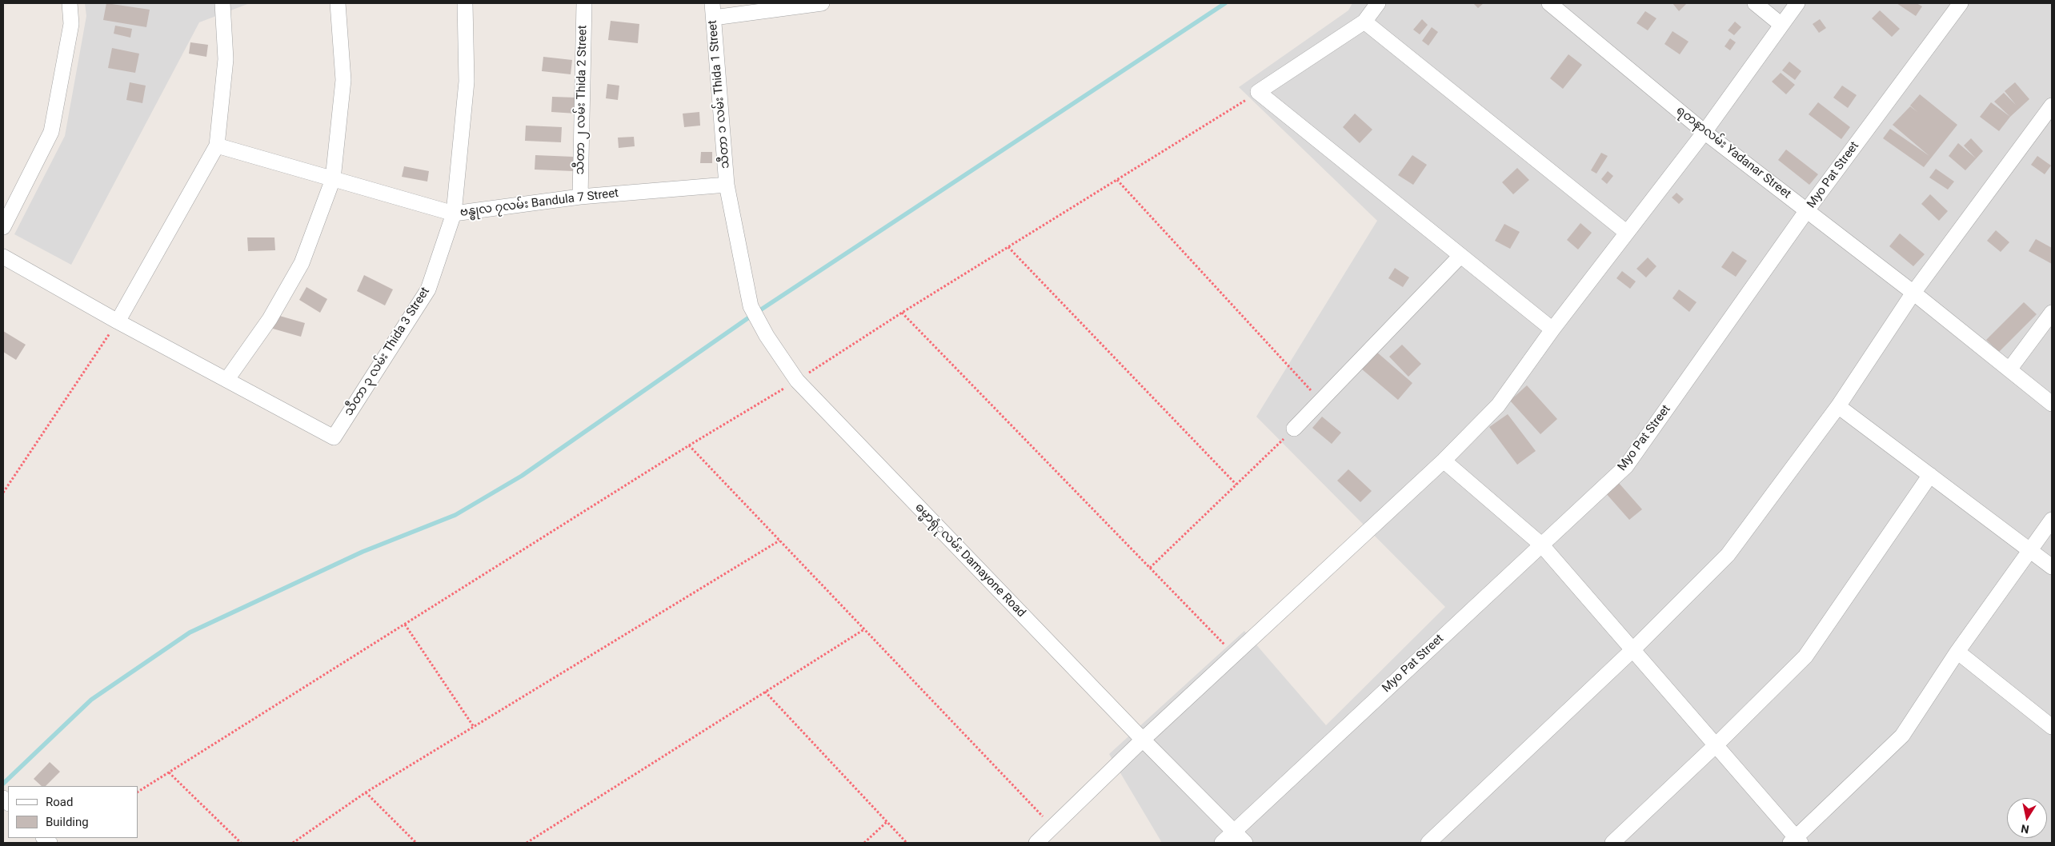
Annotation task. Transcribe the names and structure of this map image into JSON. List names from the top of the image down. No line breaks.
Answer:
{"streets":{"street":["သီတာ ၁ လမ်း Thida 1 Street","သီတာ ၂ လမ်း Thida 2 Street","ရတနာလမ်း Yadanar Street","Myo Pat Street","ဗန္ဓုလ ၇လမ်း Bandula 7 Street","သီတာ ၃ လမ်း Thida 3 Street","ဓမ္မာရုံုလမ်း Damayone Road"]},"crossings":[["သီတာ ၁ လမ်း Thida 1 Street","ဗန္ဓုလ ၇လမ်း Bandula 7 Street"],["သီတာ ၁ လမ်း Thida 1 Street","ဓမ္မာရုံုလမ်း Damayone Road"],["သီတာ ၂ လမ်း Thida 2 Street","ဗန္ဓုလ ၇လမ်း Bandula 7 Street"],["ရတနာလမ်း Yadanar Street","Myo Pat Street"],["Myo Pat Street","ဓမ္မာရုံုလမ်း Damayone Road"],["ဗန္ဓုလ ၇လမ်း Bandula 7 Street","သီတာ ၃ လမ်း Thida 3 Street"]],"legend":["Road","Building"],"north":"bottom"}
